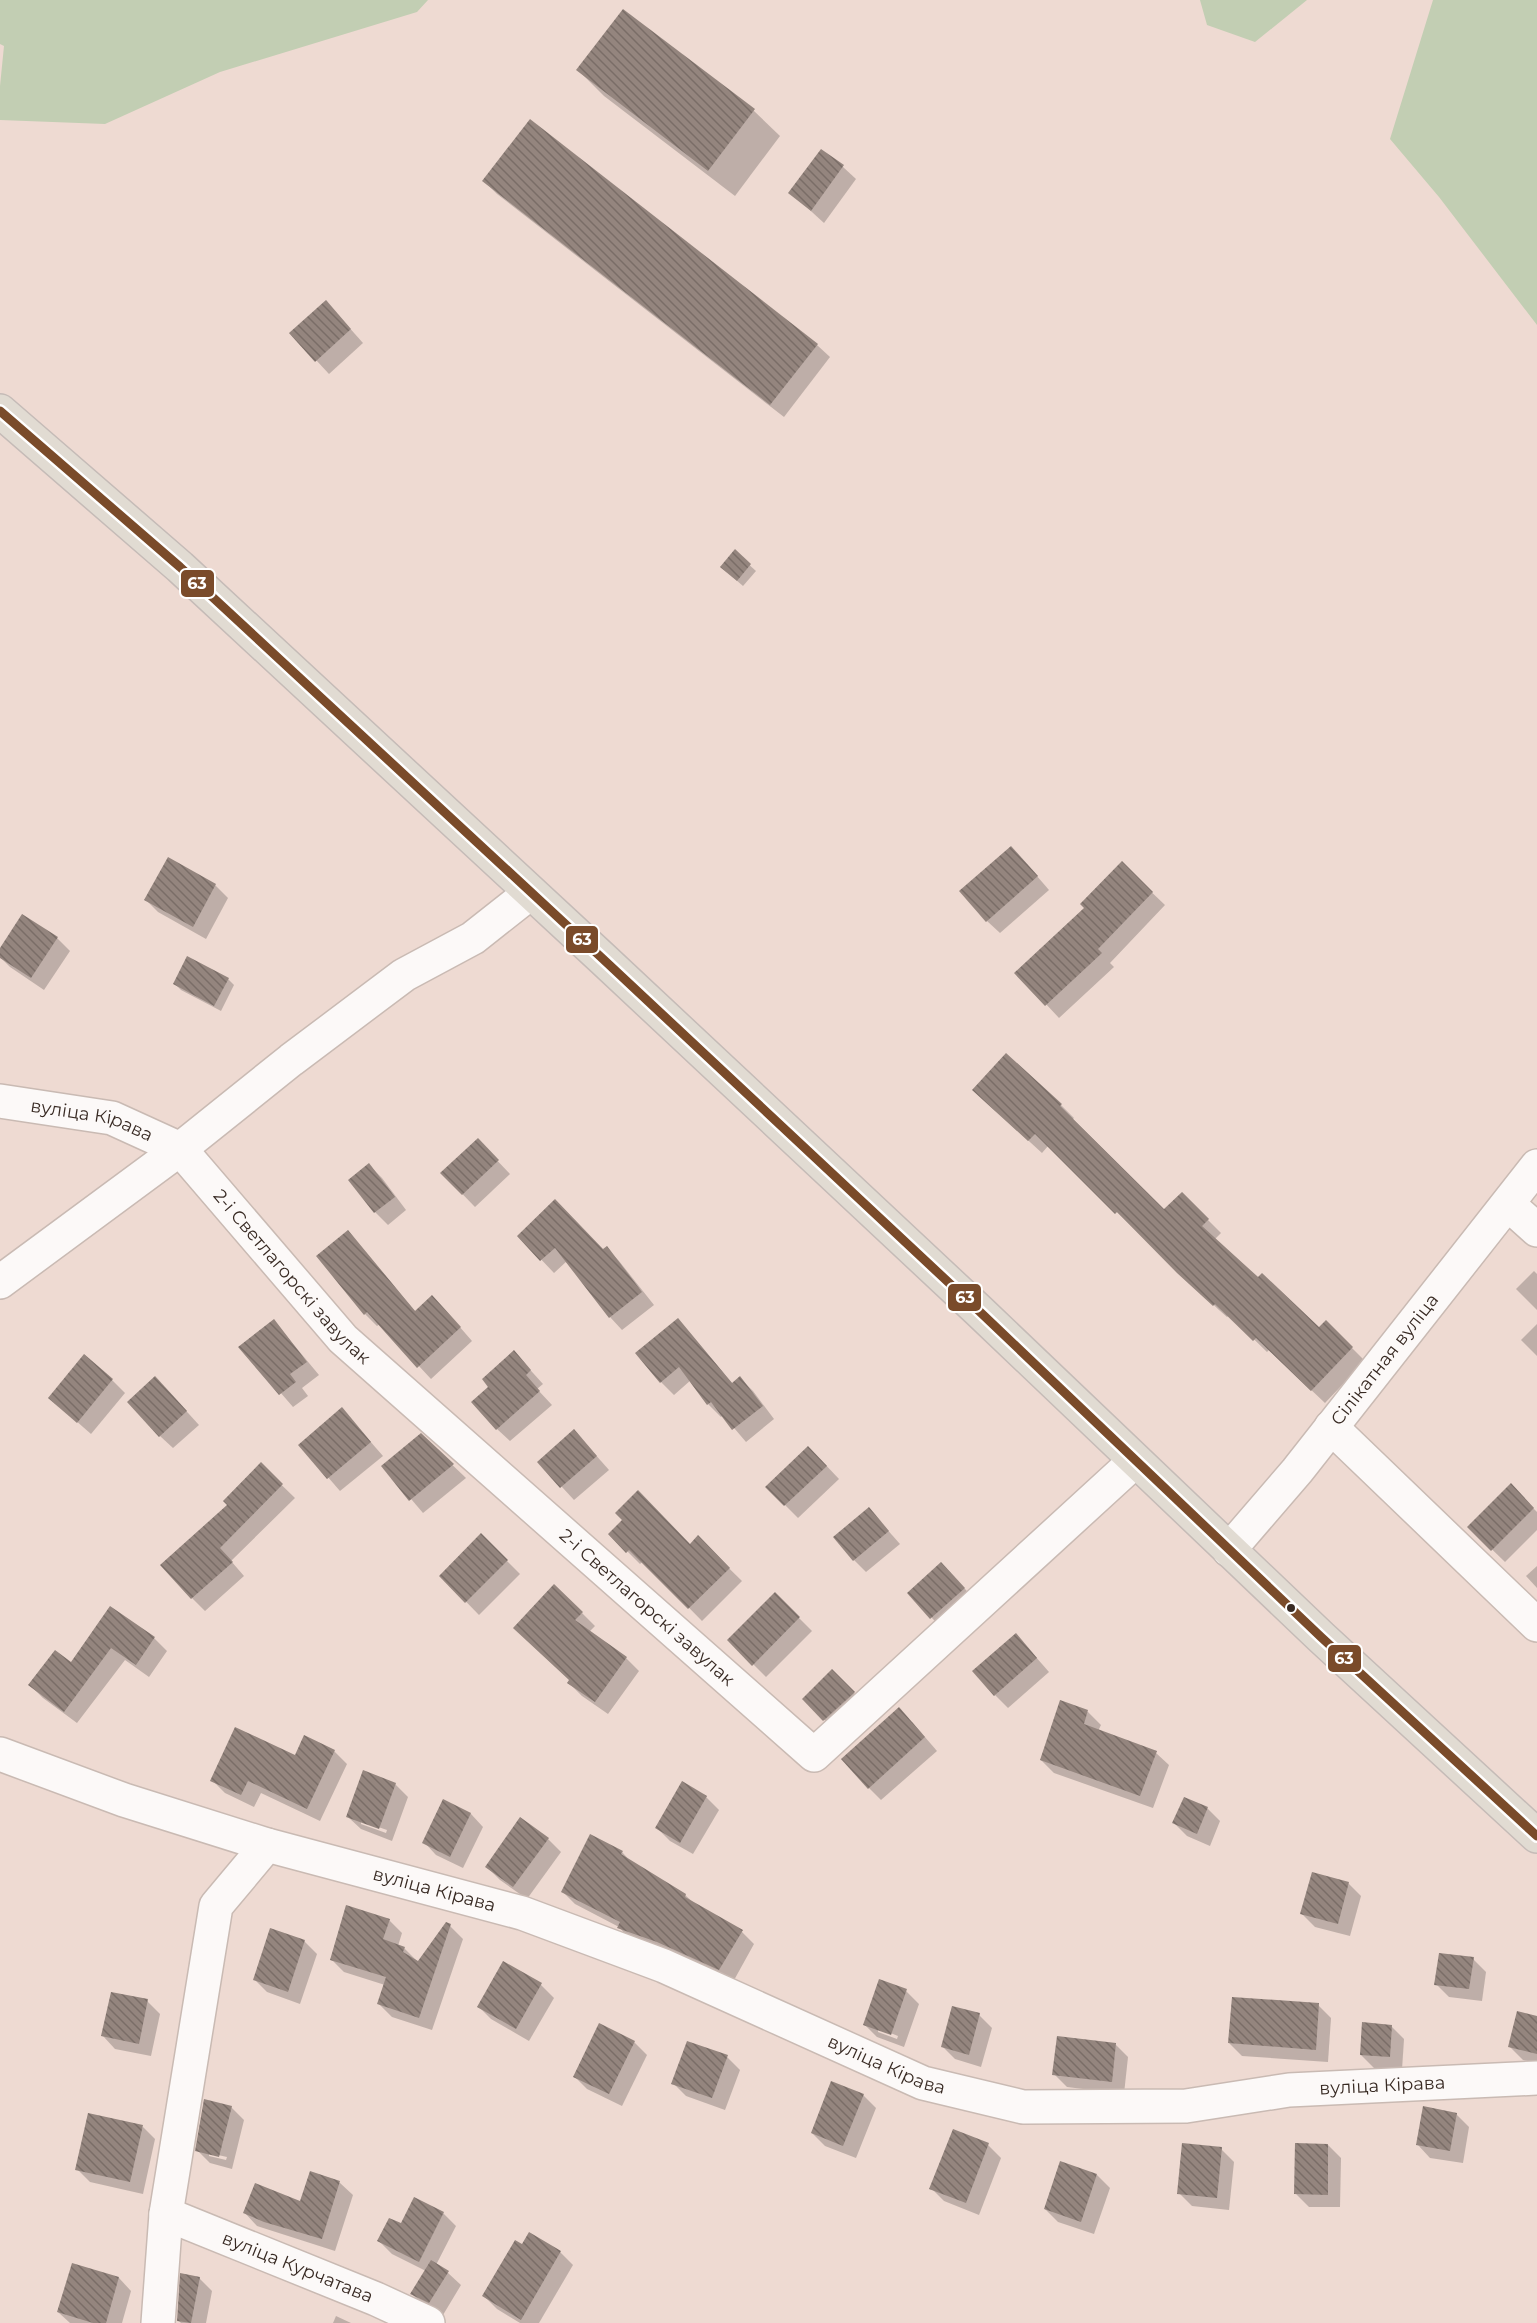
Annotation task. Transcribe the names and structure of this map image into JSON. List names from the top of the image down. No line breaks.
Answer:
{"streets":{"street":["вуліца Кірава","2-і Светлагорскі завулак","Сілікатная вуліца","вуліца Курчатава"]},"crossings":[["вуліца Кірава","2-і Светлагорскі завулак"]],"lines":["transit line 63"]}
